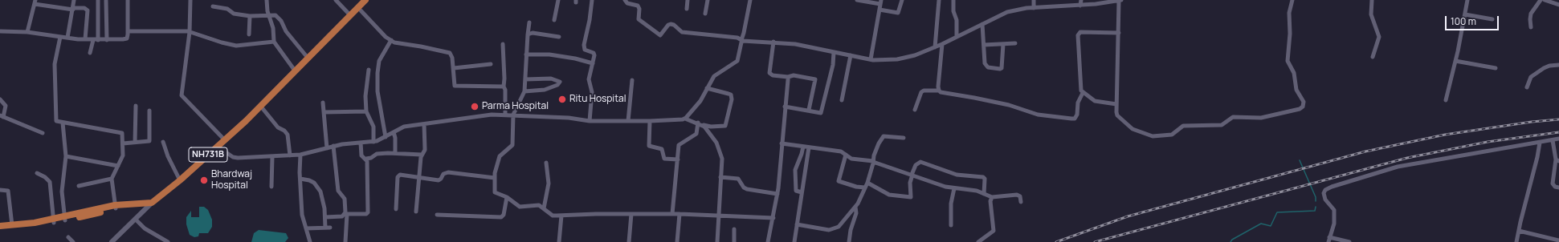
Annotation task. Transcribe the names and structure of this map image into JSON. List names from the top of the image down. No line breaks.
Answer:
{"streets":{"highway":["NH731B"]},"places":["Ritu Hospital","Parma Hospital","Bhardwaj Hospital"],"scale_bar":"100 m"}
